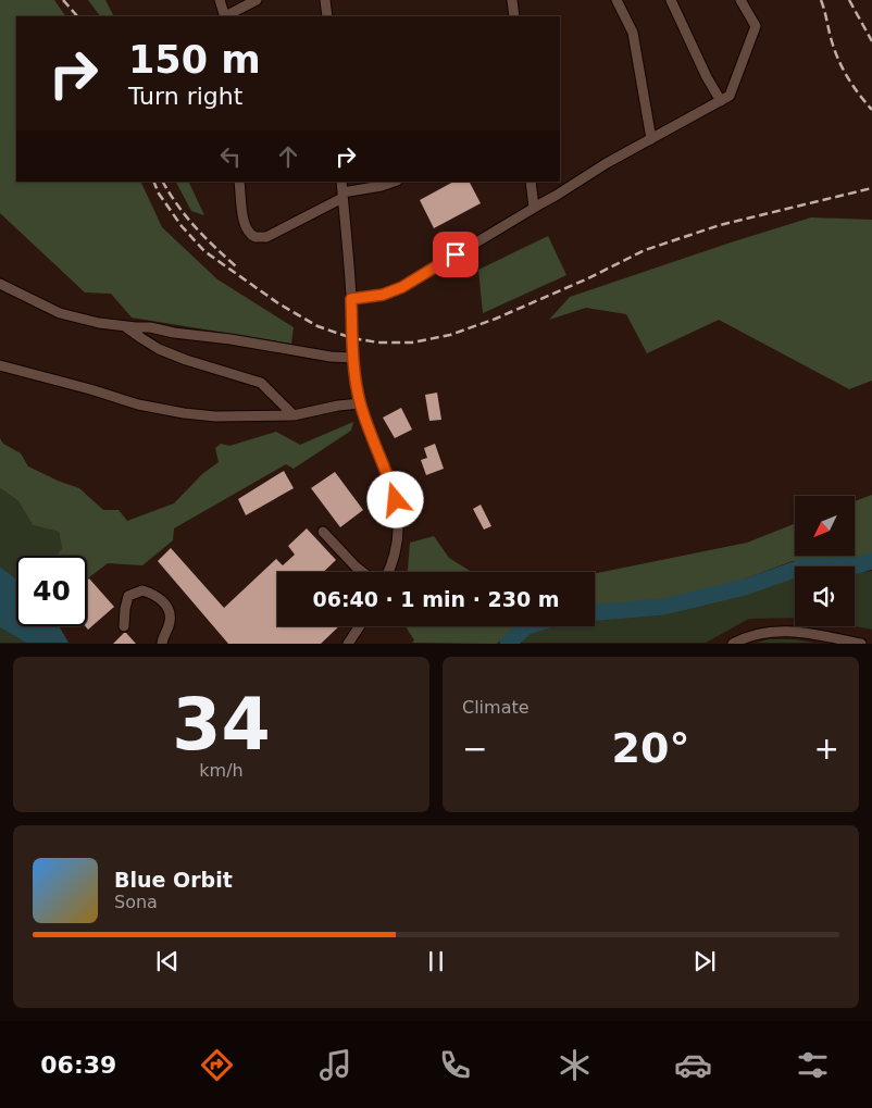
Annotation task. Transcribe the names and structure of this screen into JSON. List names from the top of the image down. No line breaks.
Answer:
{"north":"bottom left","page":{"turn":["150 m","Turn right"],"limit":"40","trip":"06:40 · 1 min · 230 m","tile":[["34","km/h"],"Climate"],"heat":["−","20°","+"],"song":["Blue Orbit","Sona"],"tabs":"06:39"}}
